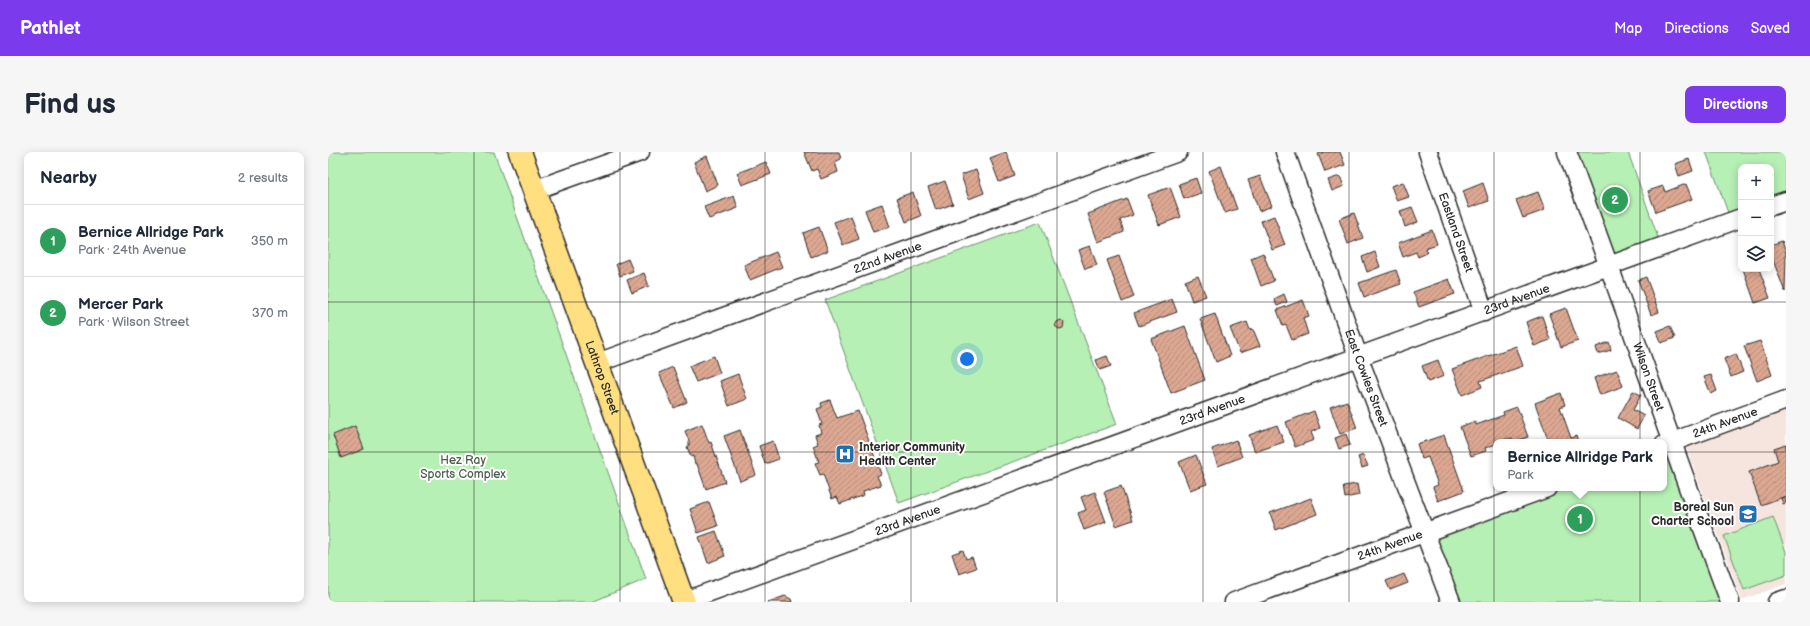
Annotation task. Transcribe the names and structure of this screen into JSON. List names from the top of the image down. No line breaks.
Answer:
{"streets":{"main road":["Lathrop Street"],"street":["Eastland Street","22nd Avenue","23rd Avenue","East Cowles Street","Wilson Street","24th Avenue"]},"crossings":[["Eastland Street","23rd Avenue"],["22nd Avenue","Lathrop Street"],["23rd Avenue","Lathrop Street"],["23rd Avenue","East Cowles Street"],["23rd Avenue","Wilson Street"],["East Cowles Street","24th Avenue"],["Wilson Street","24th Avenue"]],"parks":["Hez Ray Sports Complex"],"places":{"hospital":["Interior Community Health Center"],"school or university":["Boreal Sun Charter School"]},"page":{"header":"Pathlet","nav":["Map","Directions","Saved"],"buttons":"Directions","title":"Find us","heading":["Nearby","2 results"],"map_buttons":["+","−"],"pins":["2","1"],"list":[{"mark":"1","name":"Bernice Allridge Park","note":"Park · 24th Avenue","value":"350 m"},{"mark":"2","name":"Mercer Park","note":"Park · Wilson Street","value":"370 m"}],"popup":["Bernice Allridge Park","Park"]}}
